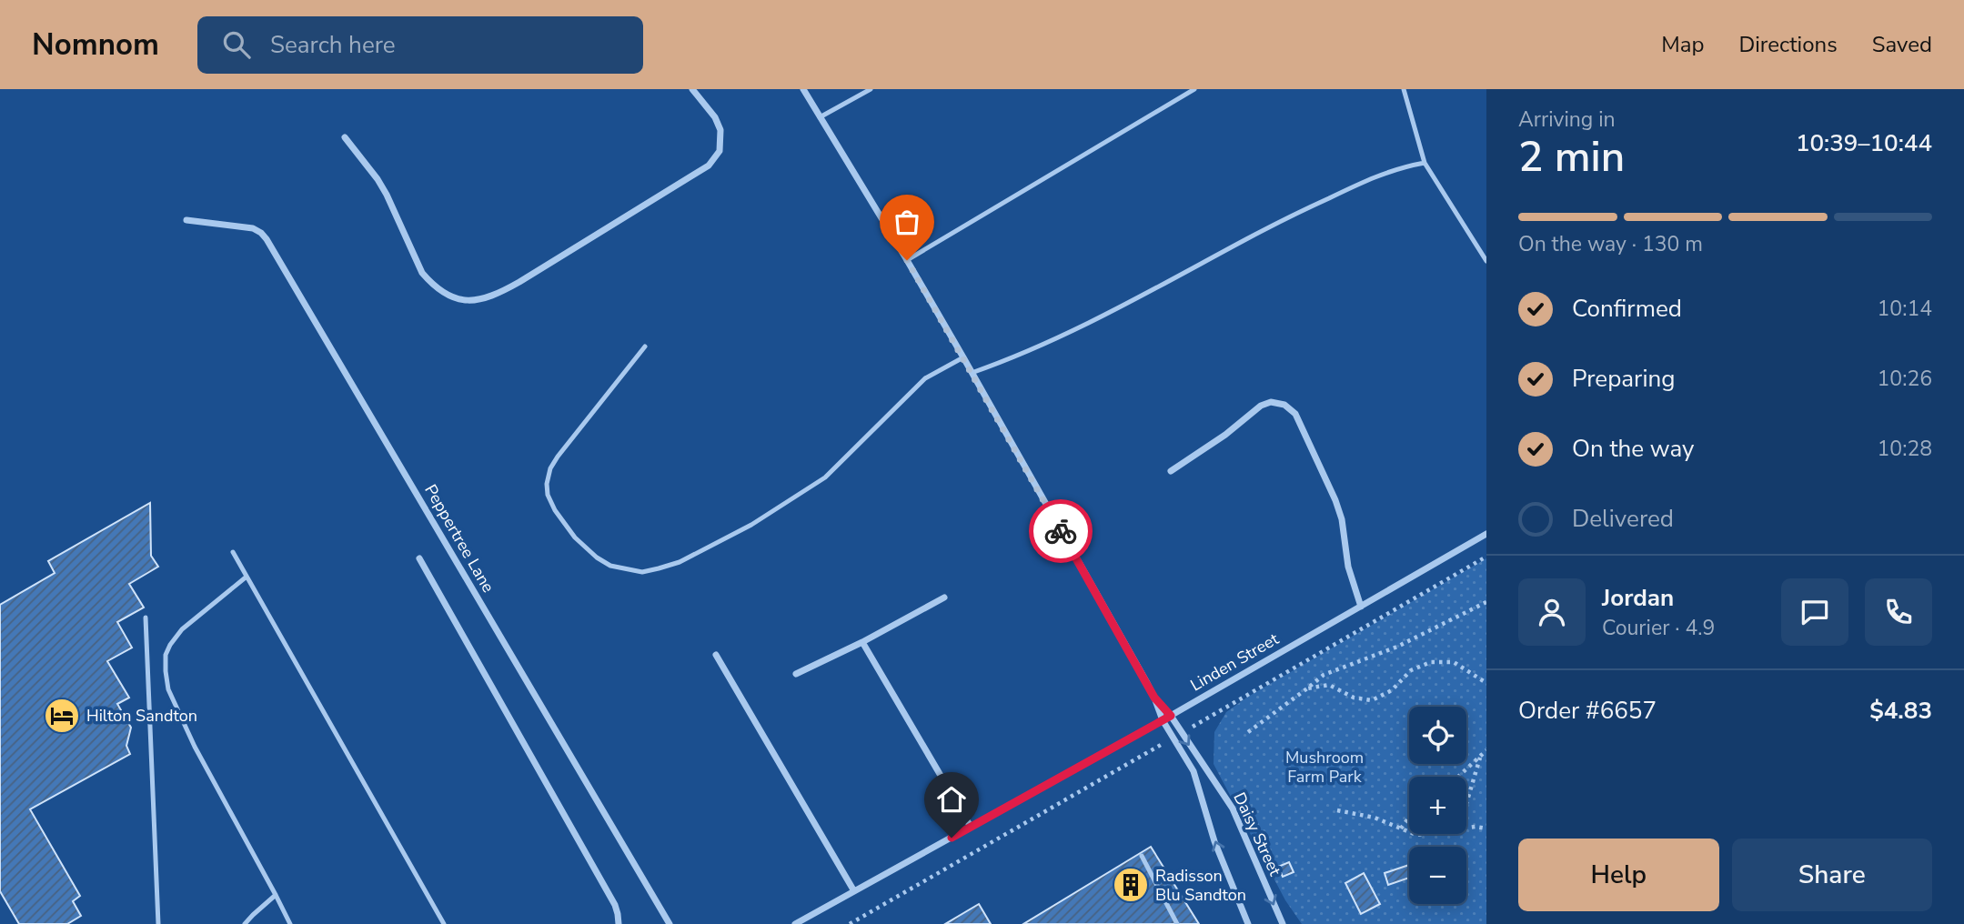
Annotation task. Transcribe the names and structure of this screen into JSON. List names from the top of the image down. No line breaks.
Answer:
{"streets":{"street":["Peppertree Lane","Linden Street","Daisy Street"]},"crossings":[["Linden Street","Daisy Street"]],"parks":["Mushroom Farm Park"],"places":{"hotel":["Hilton Sandton"],"building":["Radisson Blu Sandton"]},"page":{"header":"Nomnom","search":"Search here","nav":["Map","Directions","Saved"],"heading":["2 min","Arriving in","10:39–10:44"],"panel":["Jordan","Courier · 4.9","Order #6657","$4.83"],"bar":"On the way · 130 m","list":[["Confirmed","10:14"],["Preparing","10:26"],["On the way","10:28"],"Delivered"],"map_buttons":["+","−"],"buttons":["Help","Share"]}}
